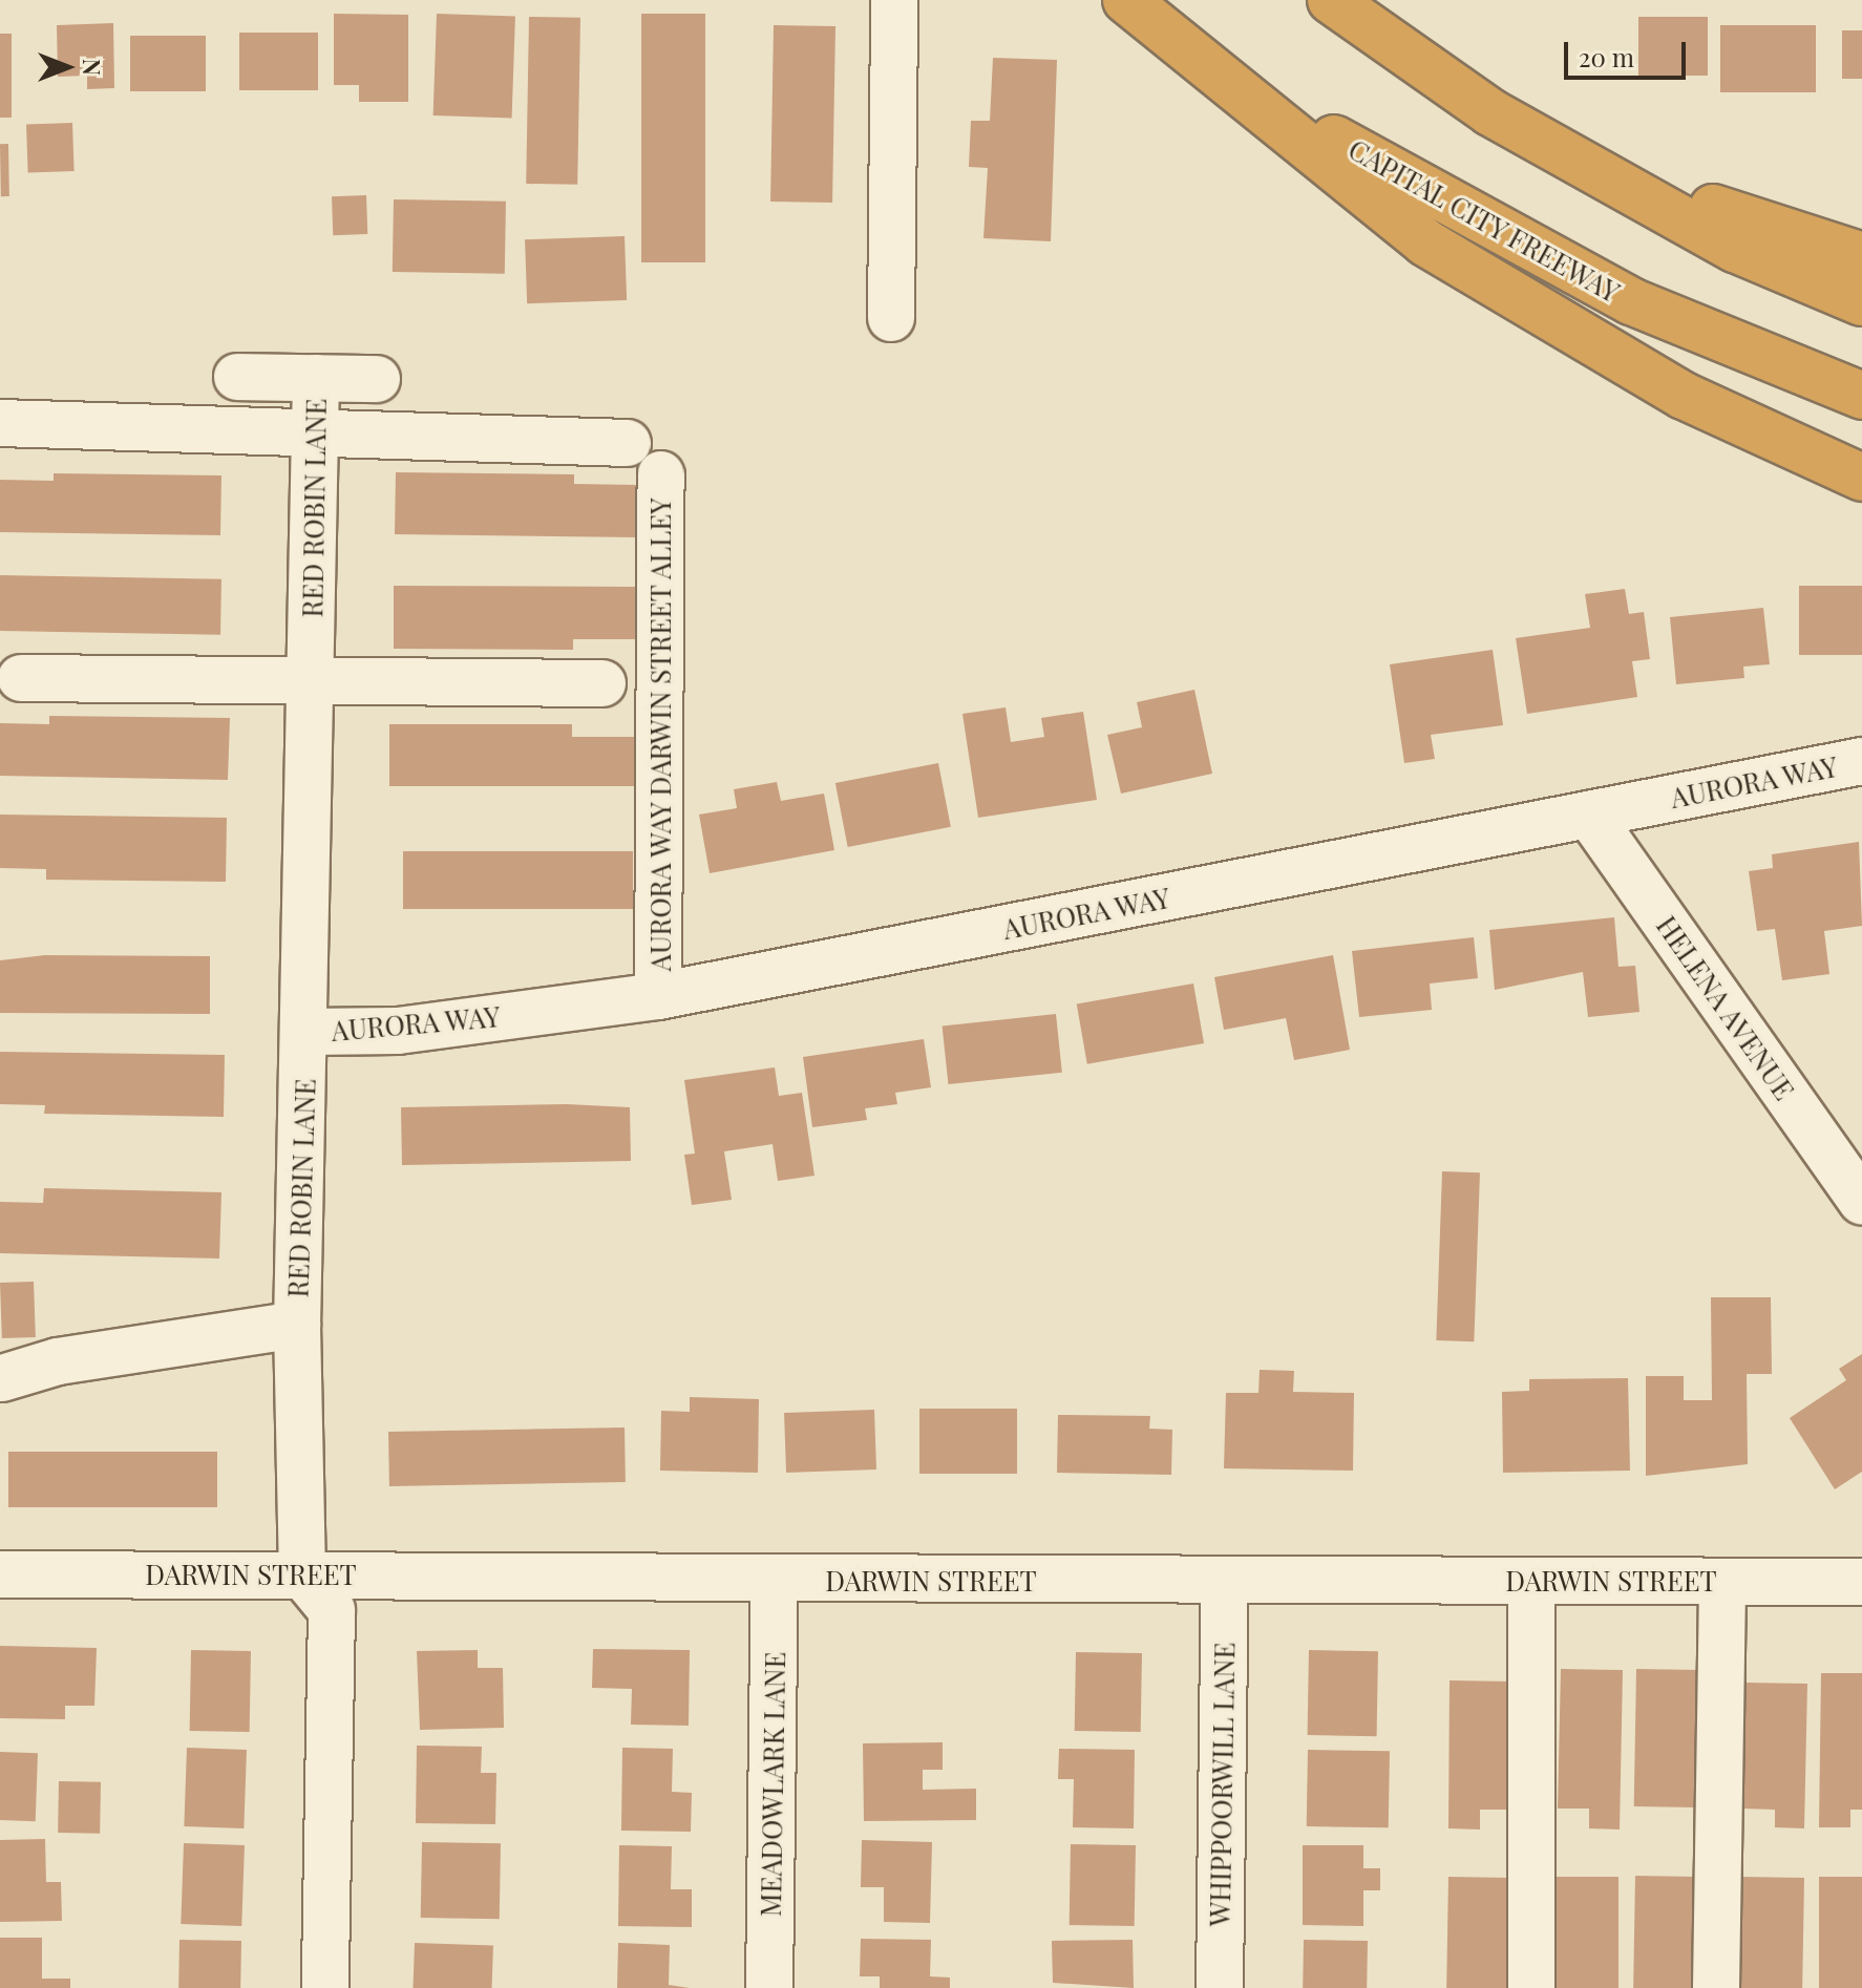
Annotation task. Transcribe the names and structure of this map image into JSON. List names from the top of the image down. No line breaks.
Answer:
{"streets":{"highway":["CAPITAL CITY FREEWAY"],"street":["RED ROBIN LANE","AURORA WAY DARWIN STREET ALLEY","AURORA WAY","HELENA AVENUE","DARWIN STREET","MEADOWLARK LANE","WHIPPOORWILL LANE"]},"crossings":[["RED ROBIN LANE","AURORA WAY"],["RED ROBIN LANE","DARWIN STREET"],["AURORA WAY DARWIN STREET ALLEY","AURORA WAY"],["AURORA WAY","HELENA AVENUE"],["DARWIN STREET","MEADOWLARK LANE"],["DARWIN STREET","WHIPPOORWILL LANE"]],"scale_bar":"20 m","north":"right"}
